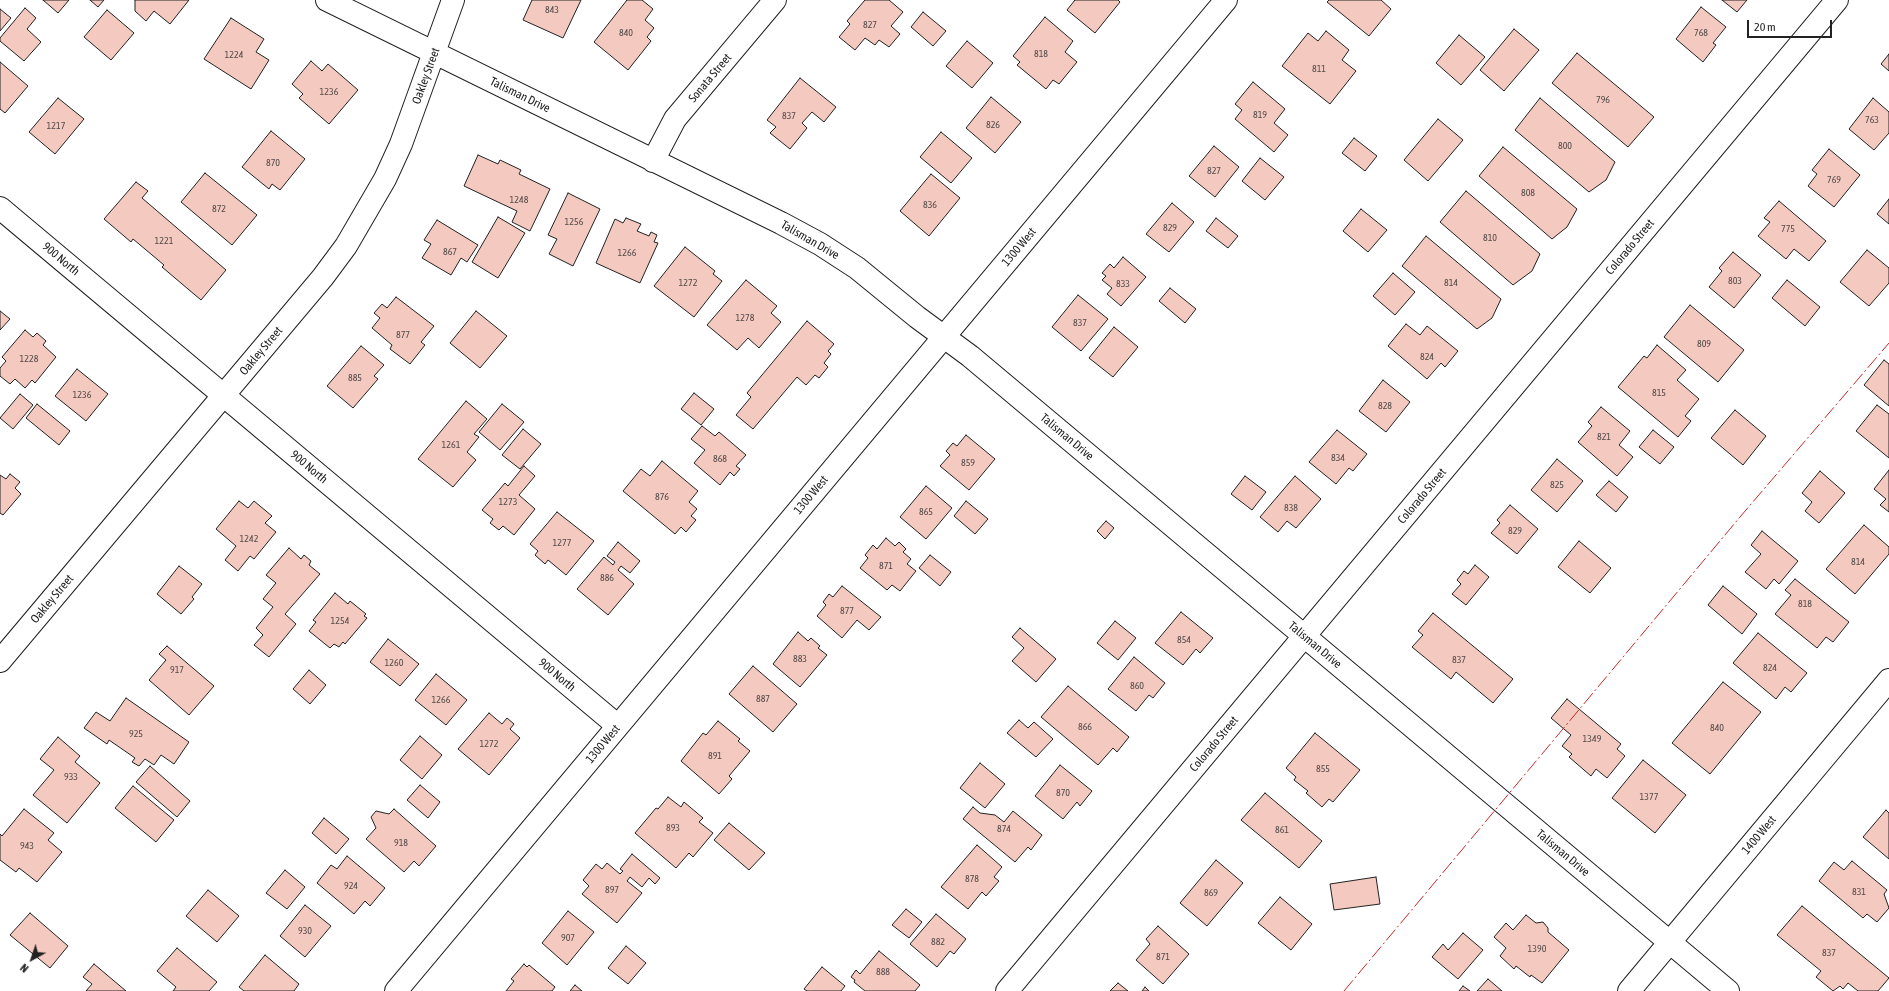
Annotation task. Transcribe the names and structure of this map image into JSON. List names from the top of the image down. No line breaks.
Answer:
{"streets":{"street":["Oakley Street","Sonata Street","Talisman Drive","1300 West","Colorado Street","900 North","1400 West"]},"crossings":[["Oakley Street","Talisman Drive"],["Oakley Street","900 North"],["Sonata Street","Talisman Drive"],["Talisman Drive","1300 West"],["Talisman Drive","Colorado Street"],["Talisman Drive","1400 West"],["1300 West","900 North"]],"house_numbers":["843","827","840","768","818","1224","811","1236","796","819","837","763","826","1217","800","870","827","769","808","1248","836","872","1256","829","775","810","1221","867","1266","803","1272","814","833","1278","837","877","809","824","1228","885","815","1236","828","821","1261","834","868","859","825","876","1273","838","865","829","1242","1277","814","871","886","818","877","1254","854","883","837","1260","824","917","860","887","1266","866","840","925","1349","1272","891","855","933","870","1377","893","874","861","918","943","878","924","897","831","869","930","907","882","1390","837","871","888"],"scale_bar":"20 m","north":"bottom left"}
